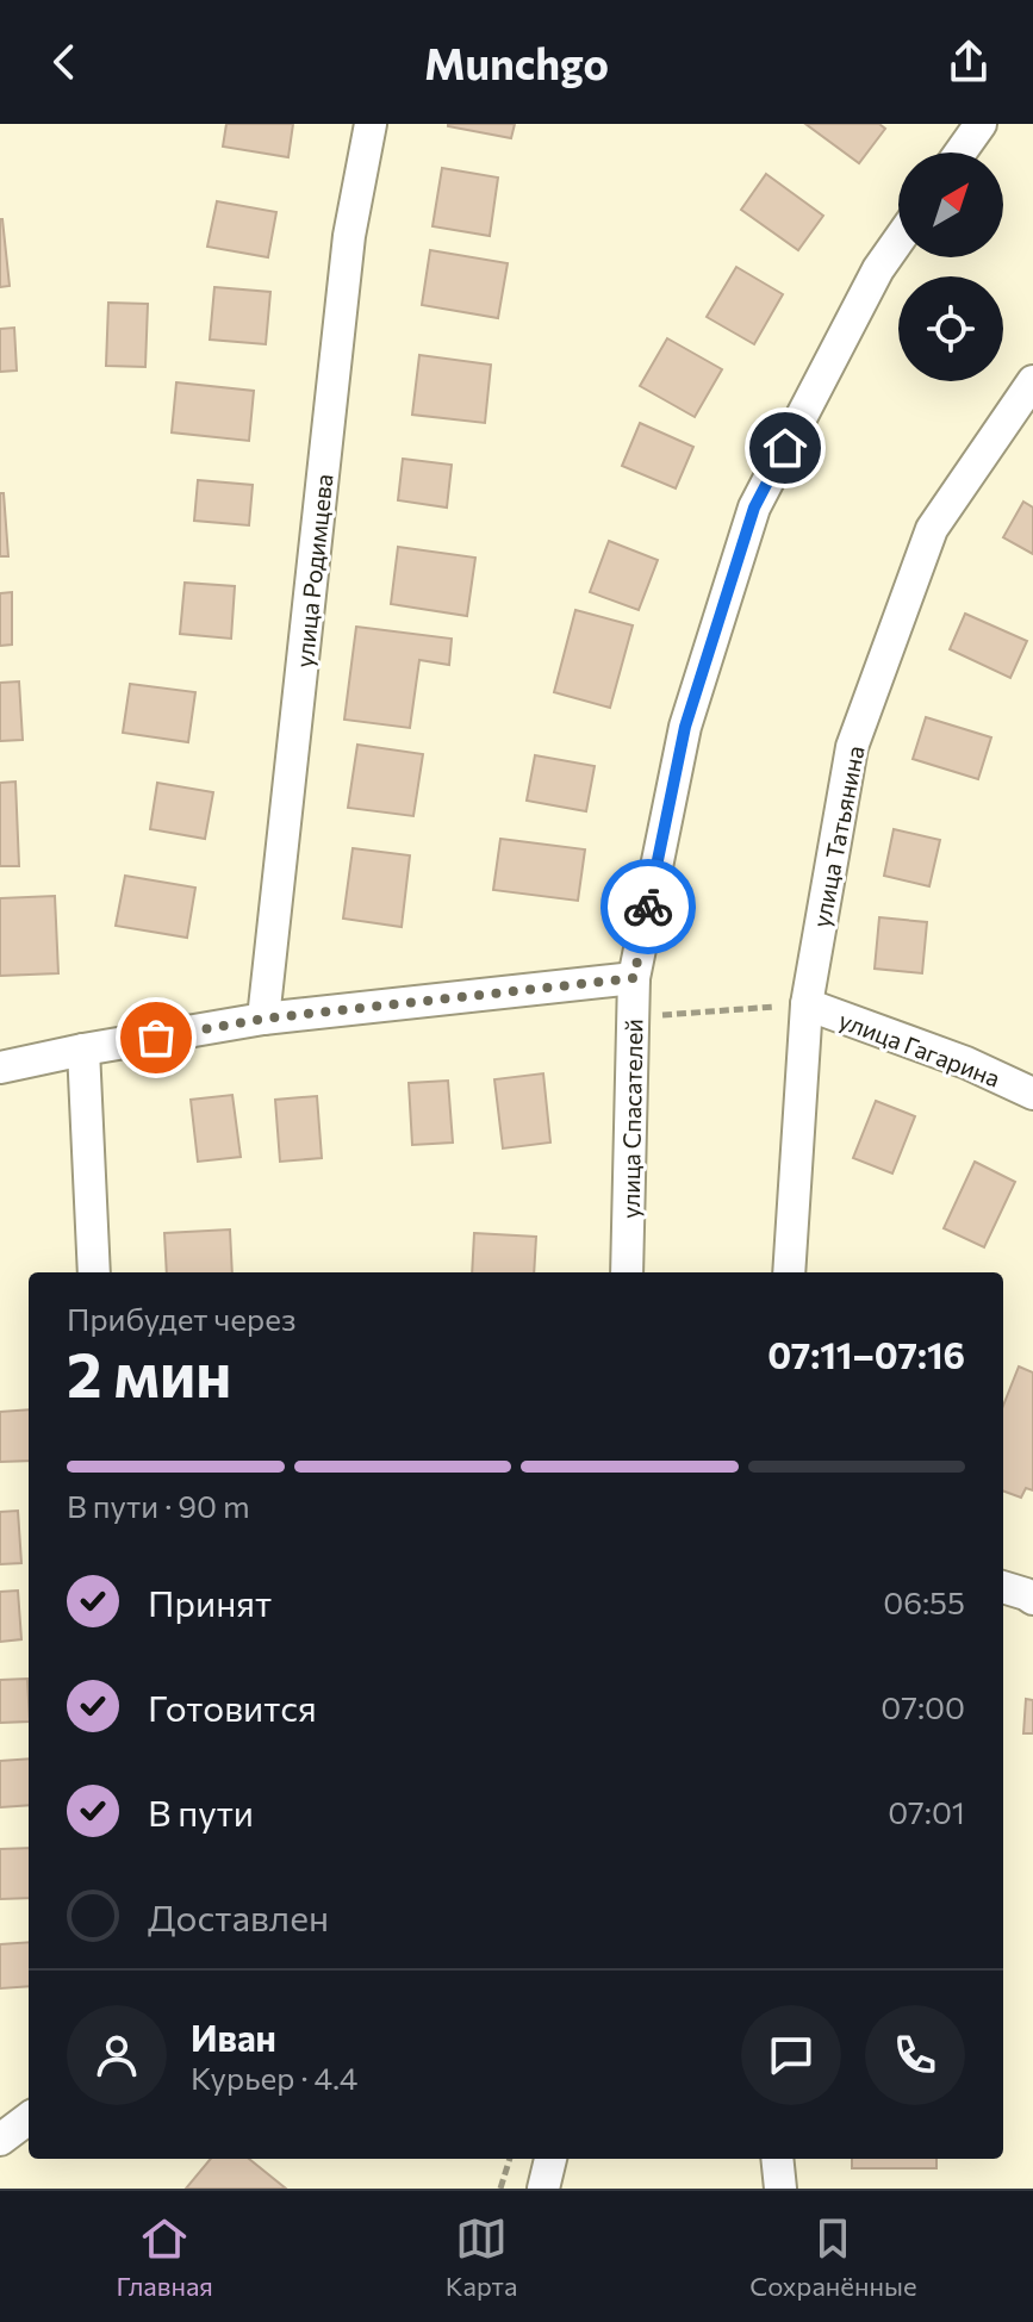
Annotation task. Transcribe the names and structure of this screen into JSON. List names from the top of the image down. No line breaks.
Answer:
{"streets":{"street":["улица Родимцева","улица Татьянина","улица Гагарина","улица Спасателей"]},"crossings":[["улица Татьянина","улица Гагарина"]],"north":"top right","page":{"header":"Munchgo","heading":["2 мин","Прибудет через","07:11–07:16"],"panel":["Иван","Курьер · 4.4"],"bar":"В пути · 90 m","list":[["Принят","06:55"],["Готовится","07:00"],["В пути","07:01"],"Доставлен"],"tabs":["Главная","Карта","Сохранённые"]}}
